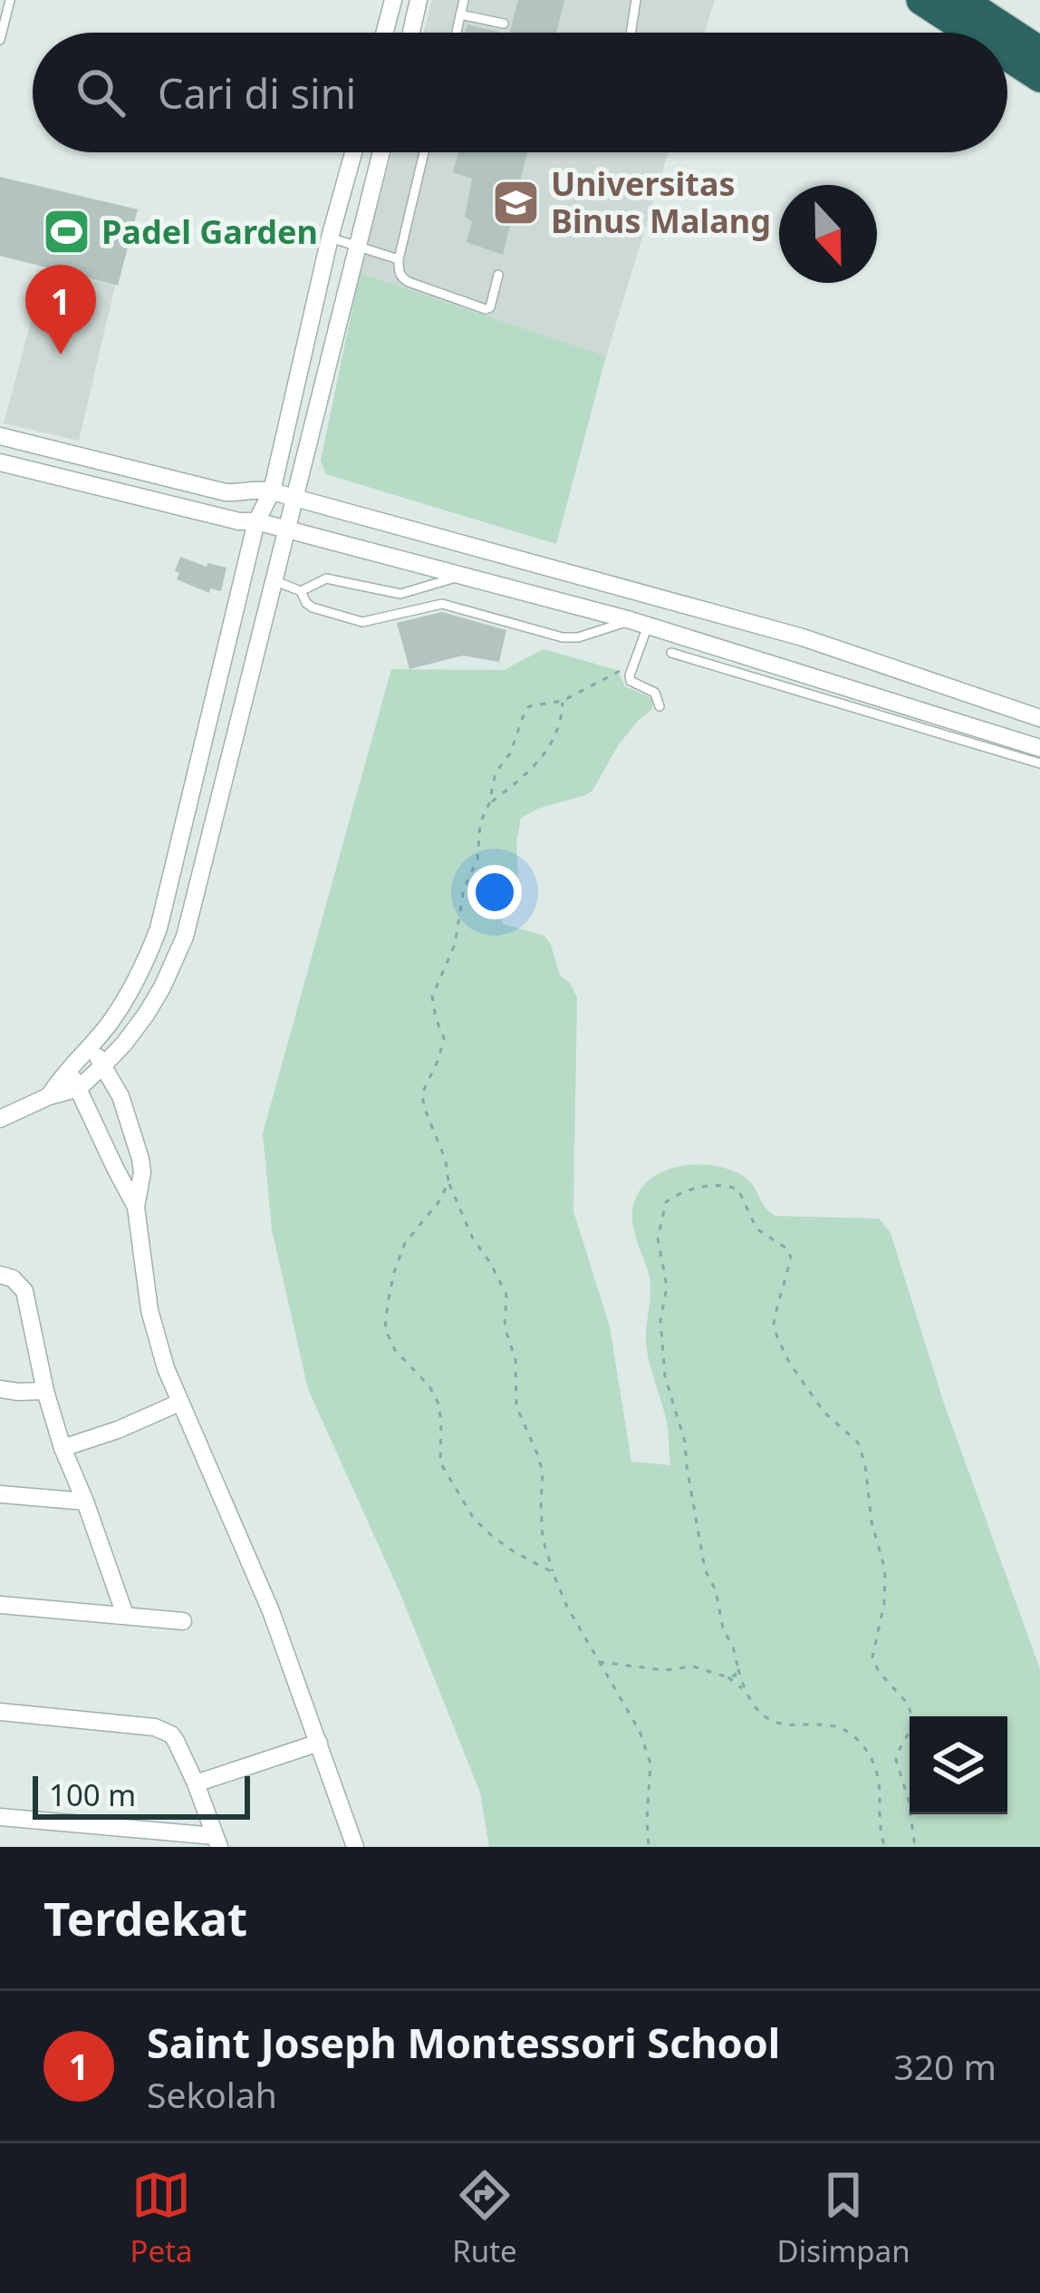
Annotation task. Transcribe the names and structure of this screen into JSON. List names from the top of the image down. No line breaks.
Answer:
{"places":{"school or university":["Universitas Binus Malang"],"sports":["Padel Garden"]},"scale_bar":"100 m","north":"bottom","page":{"search":"Cari di sini","pins":"1","scale":"100 m","heading":"Terdekat","list":[{"mark":"1","name":"Saint Joseph Montessori School","note":"Sekolah","value":"320 m"}],"nav":["Peta","Rute","Disimpan"]}}
